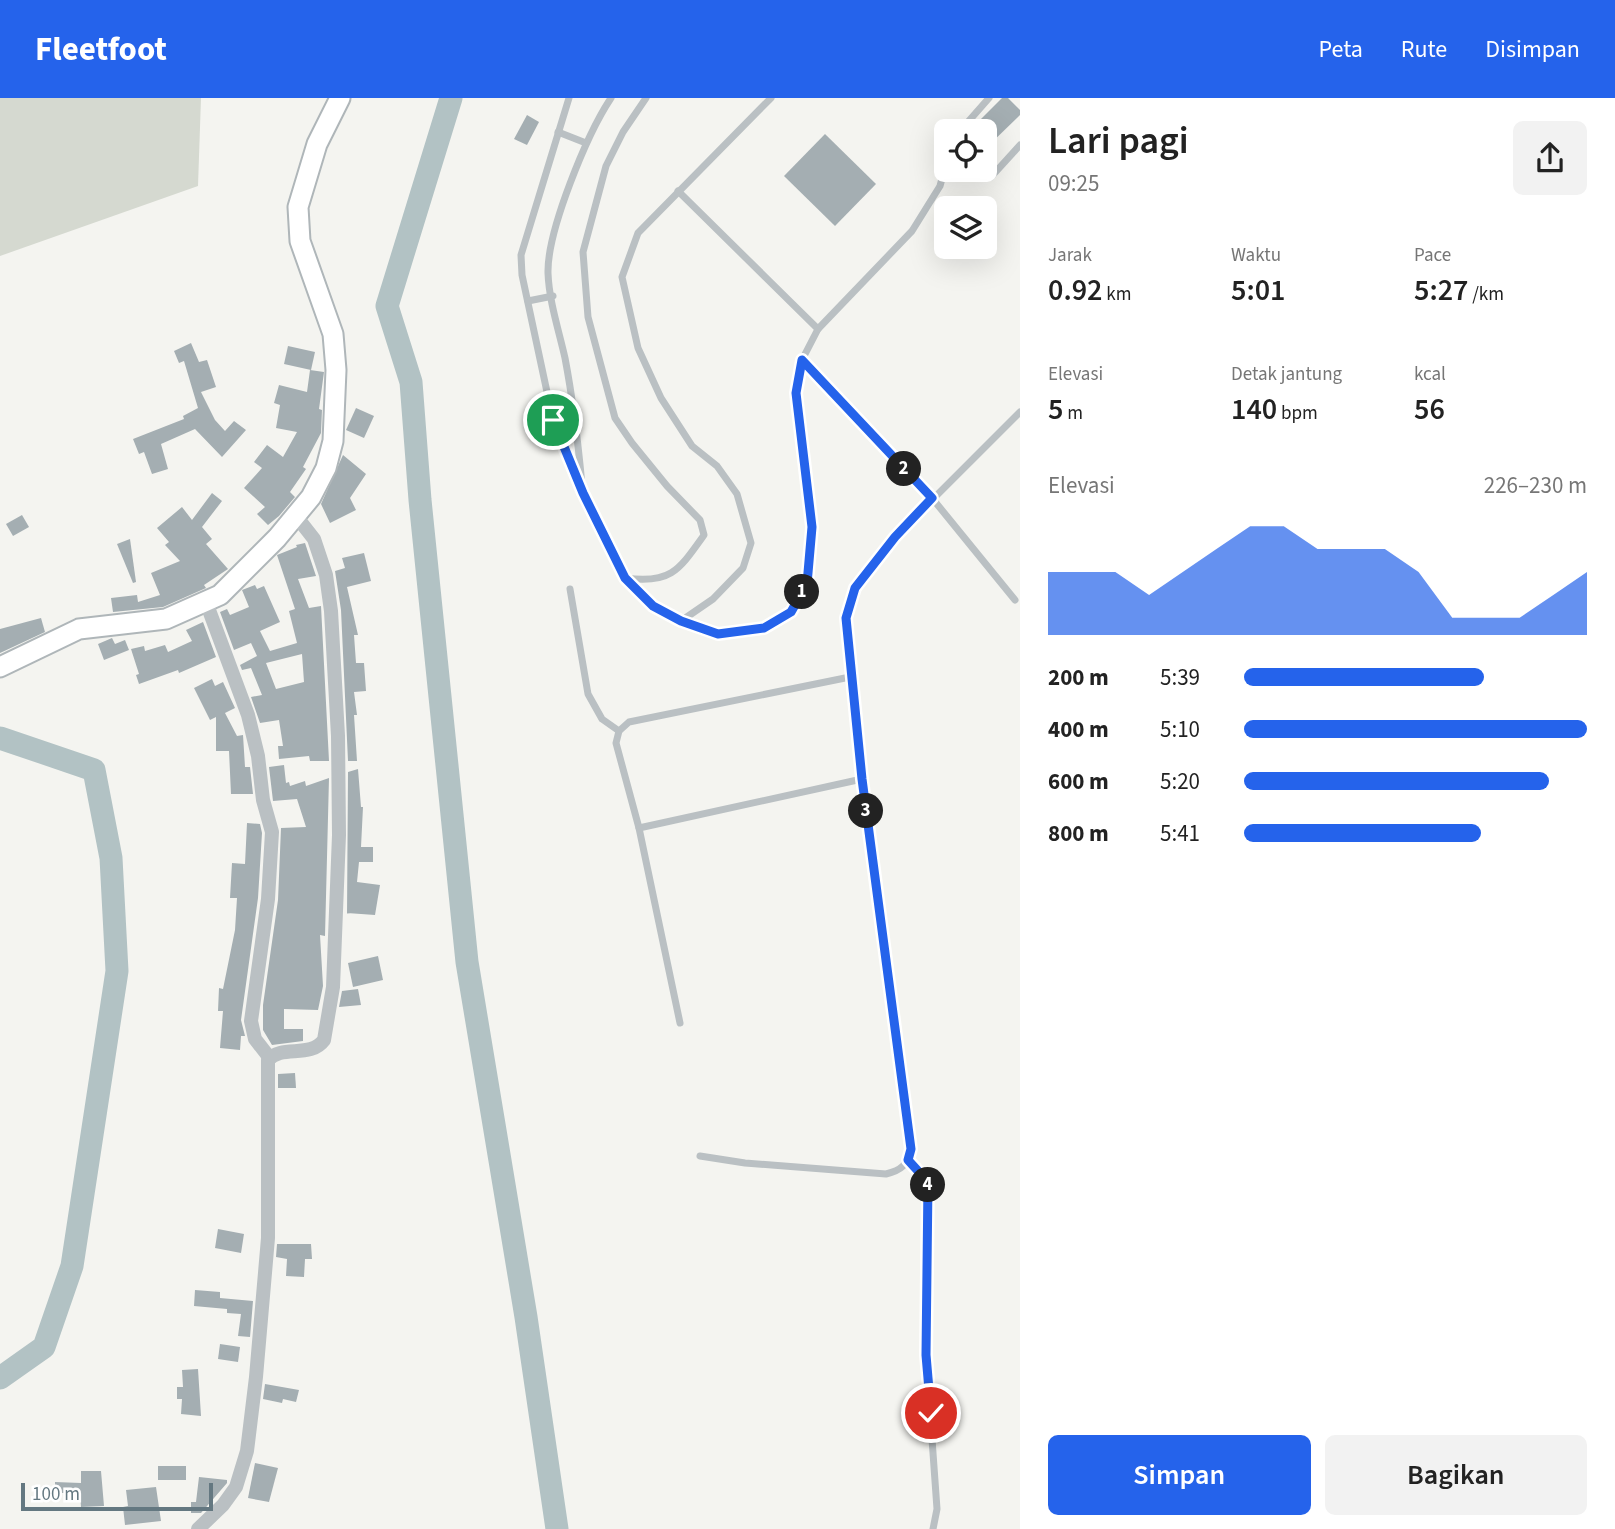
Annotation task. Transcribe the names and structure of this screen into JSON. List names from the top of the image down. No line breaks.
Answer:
{"scale_bar":"100 m","page":{"header":"Fleetfoot","nav":["Peta","Rute","Disimpan"],"heading":["Lari pagi","09:25"],"stats":[["Jarak","0.92 km"],["Waktu","5:01"],["Pace","5:27 /km"],["Elevasi","5 m"],["Detak jantung","140 bpm"],["kcal","56"]],"pins":["2","1","3","4"],"chart":["Elevasi","226–230 m"],"list":[{"name":"200 m","note":"5:39"},{"name":"400 m","note":"5:10"},{"name":"600 m","note":"5:20"},{"name":"800 m","note":"5:41"}],"buttons":["Simpan","Bagikan"],"scale":"100 m"}}
